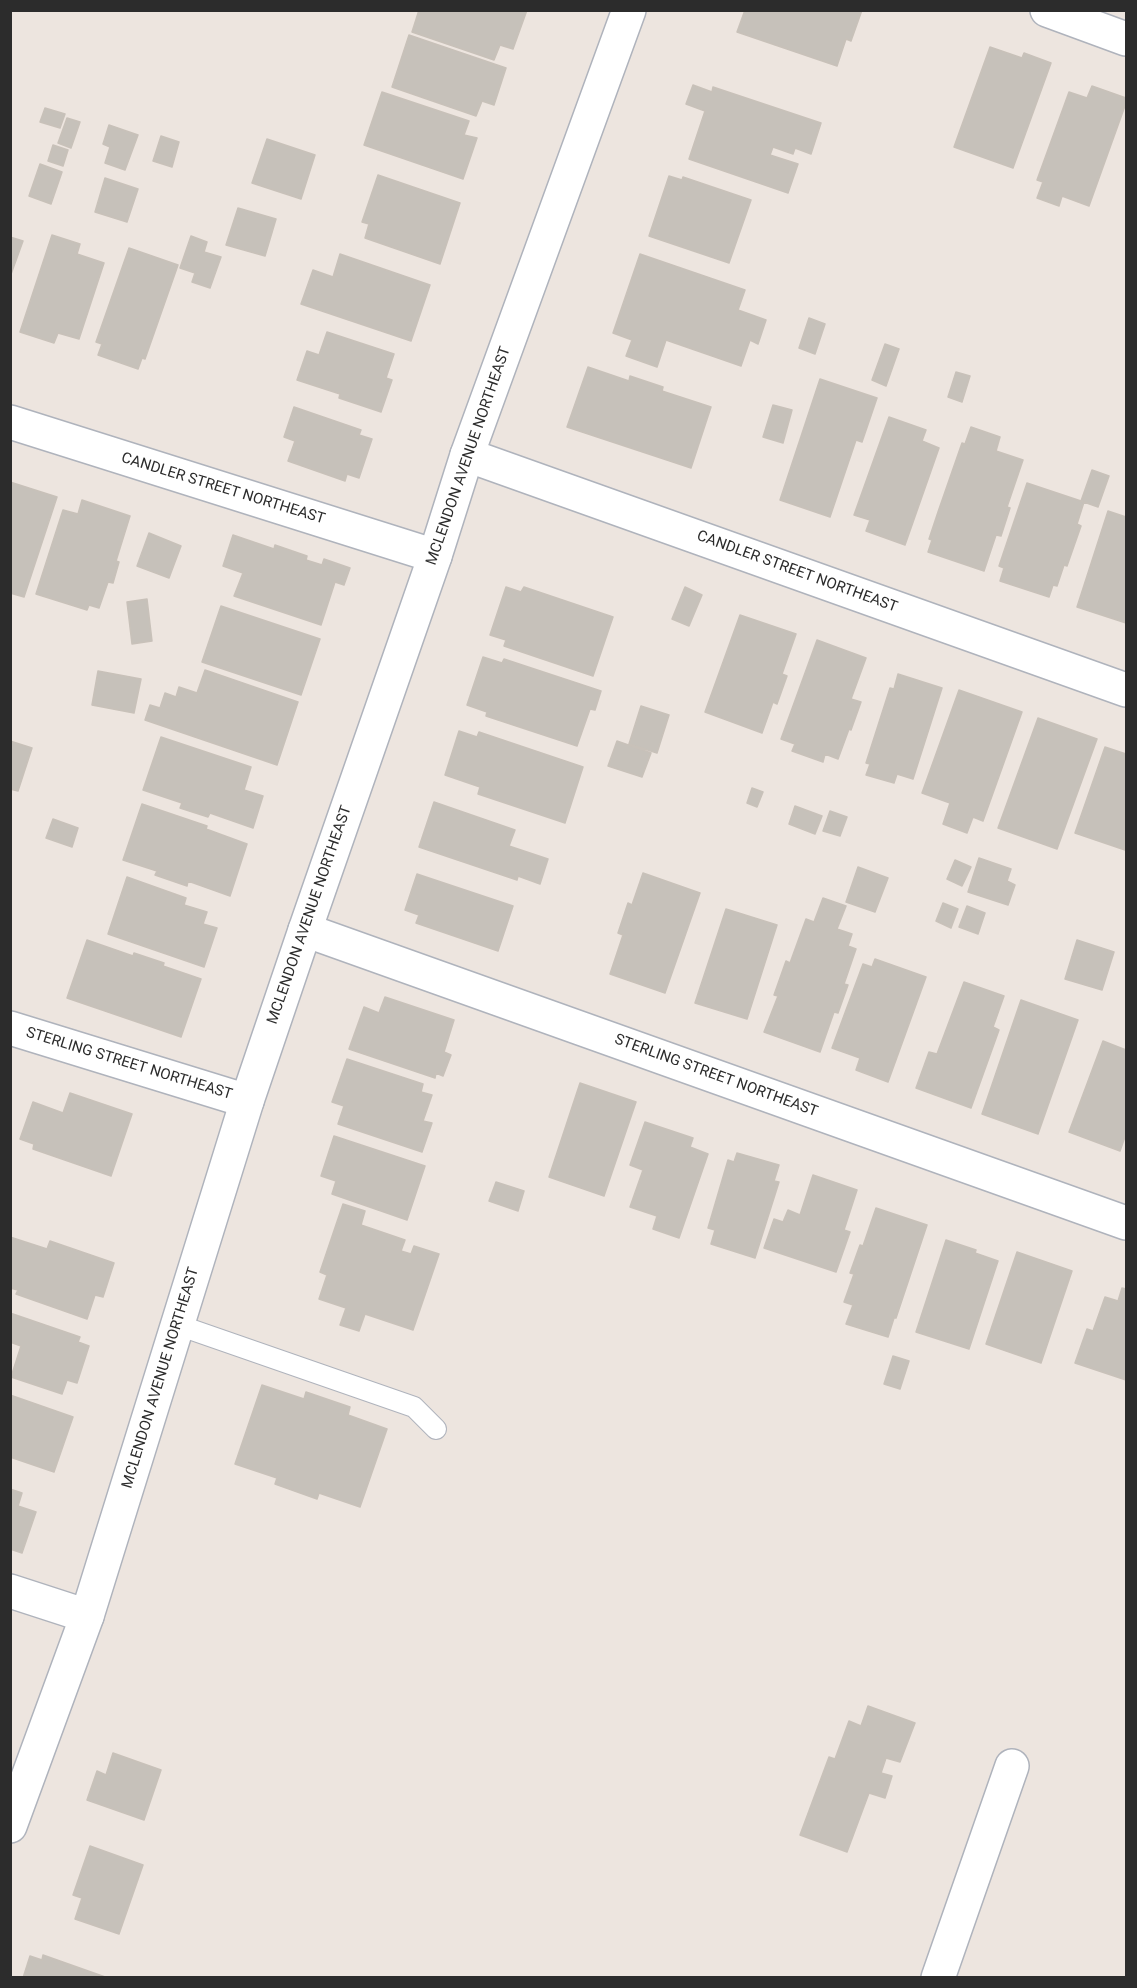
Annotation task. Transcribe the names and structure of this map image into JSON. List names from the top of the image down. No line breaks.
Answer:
{"streets":{"street":["MCLENDON AVENUE NORTHEAST","CANDLER STREET NORTHEAST","STERLING STREET NORTHEAST"]},"crossings":[["MCLENDON AVENUE NORTHEAST","CANDLER STREET NORTHEAST"],["MCLENDON AVENUE NORTHEAST","STERLING STREET NORTHEAST"]]}
